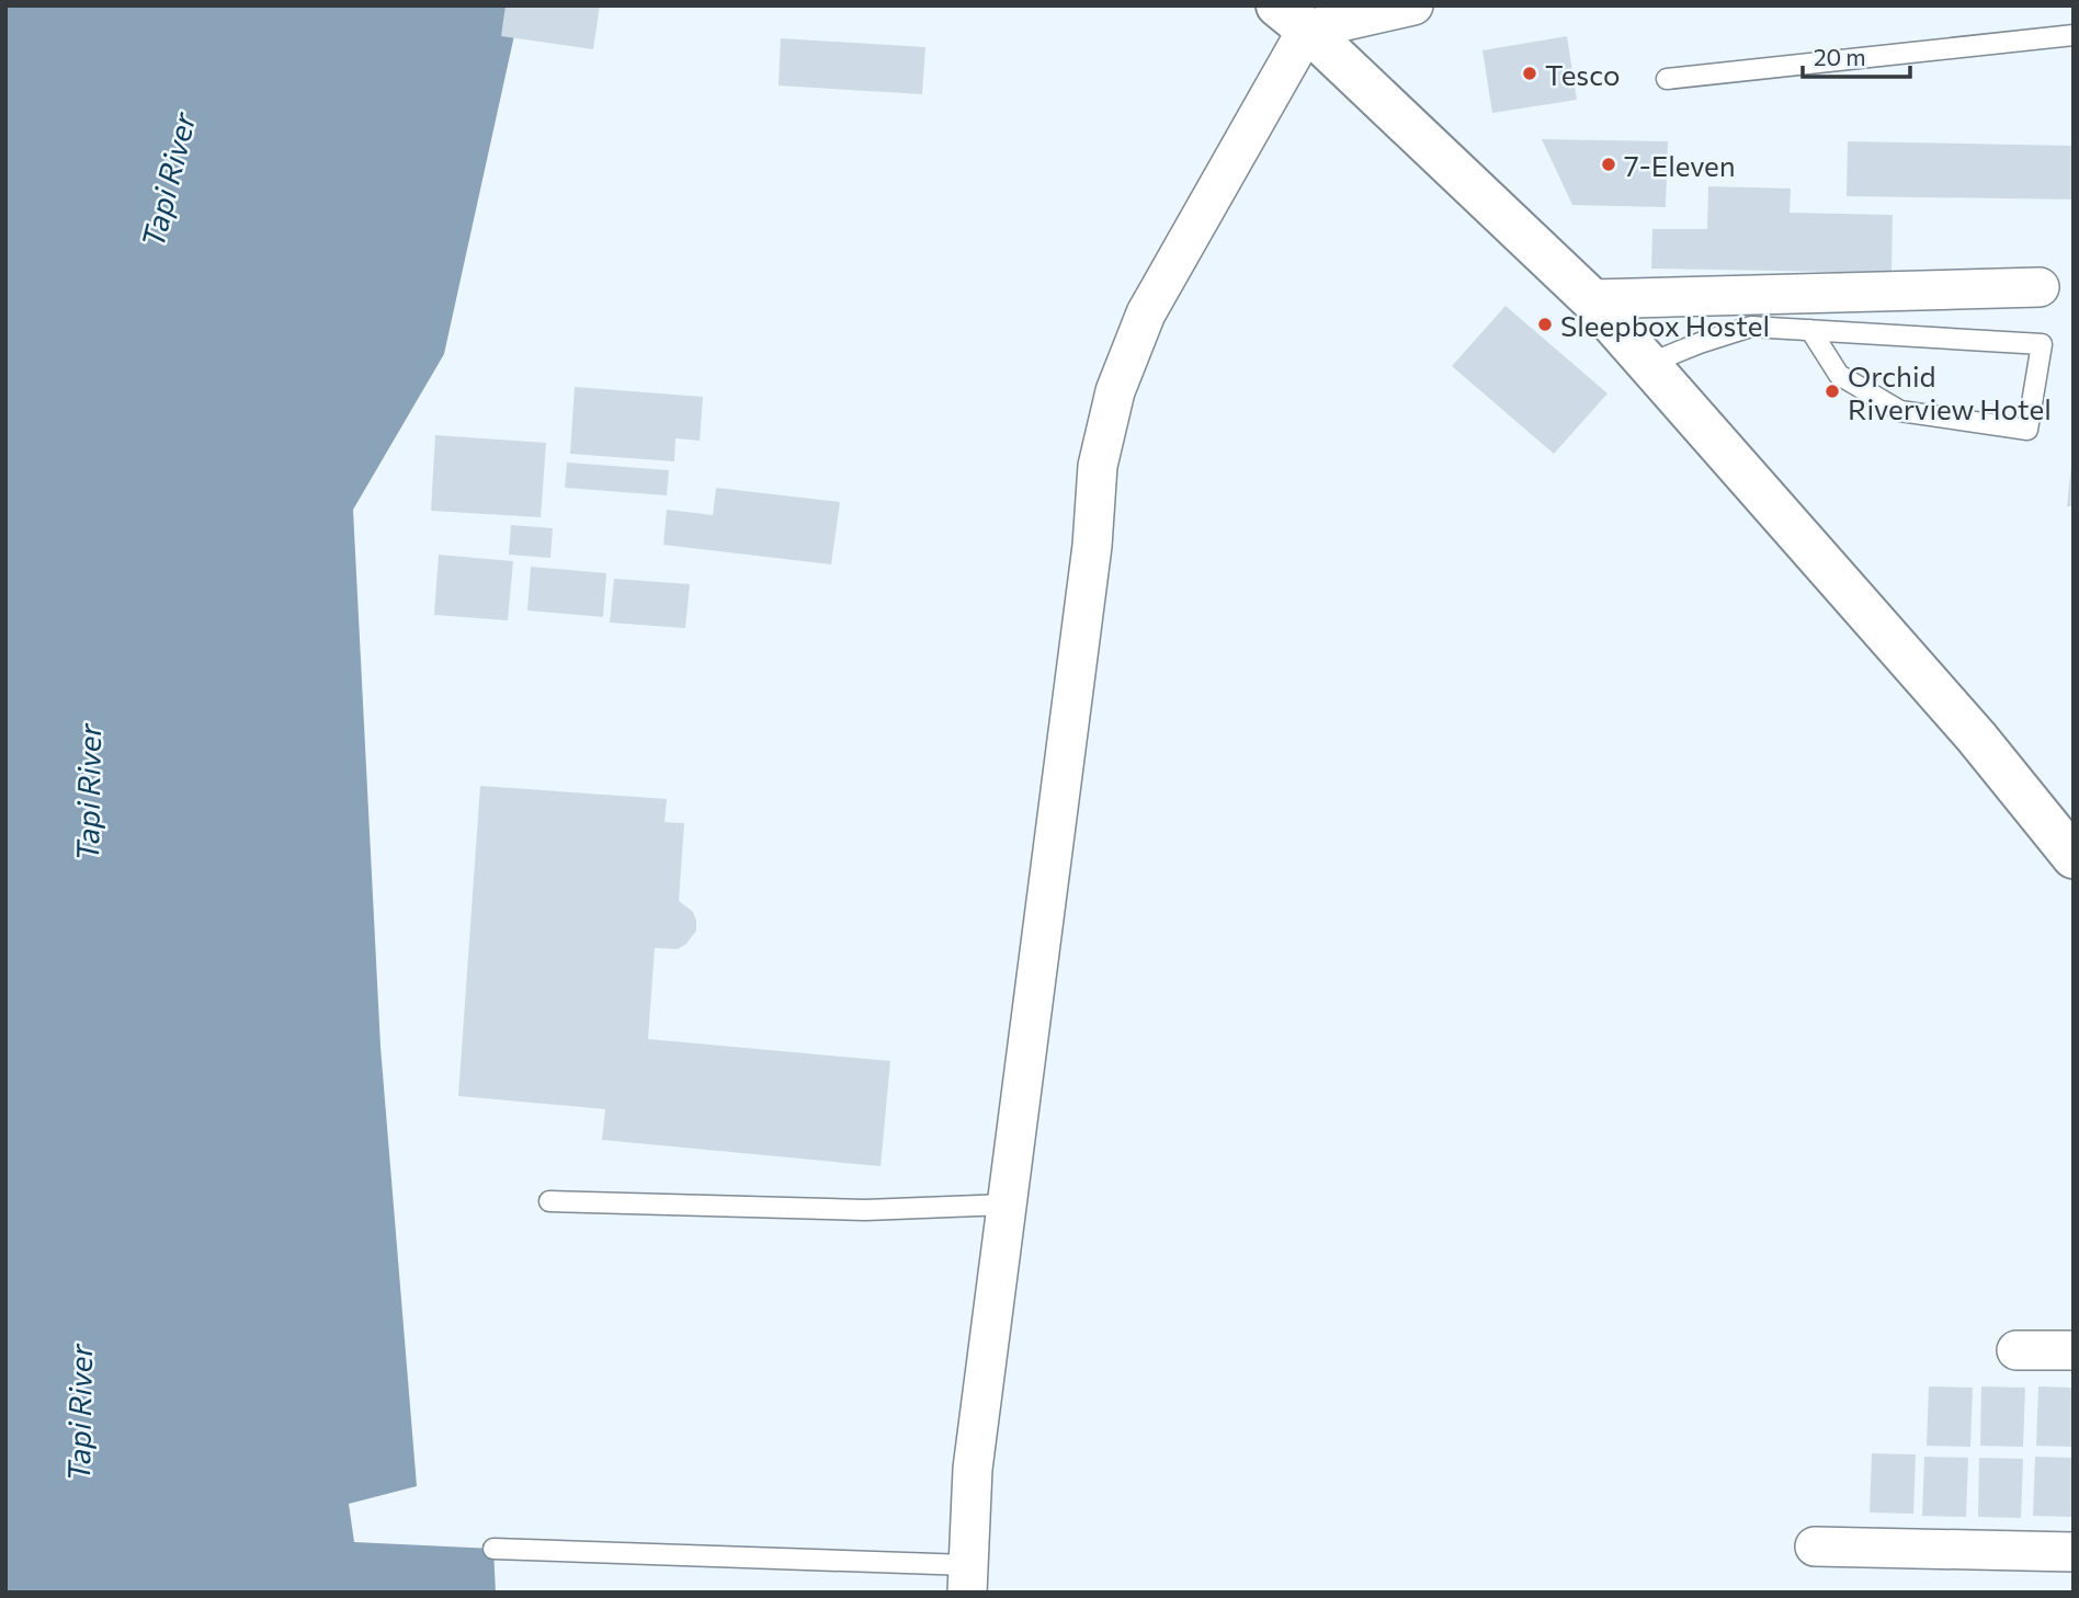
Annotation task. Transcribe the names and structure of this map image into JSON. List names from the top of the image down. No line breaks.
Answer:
{"water":["Tapi River"],"places":["Tesco","7-Eleven","Sleepbox Hostel","Orchid Riverview Hotel"],"scale_bar":"20 m"}
